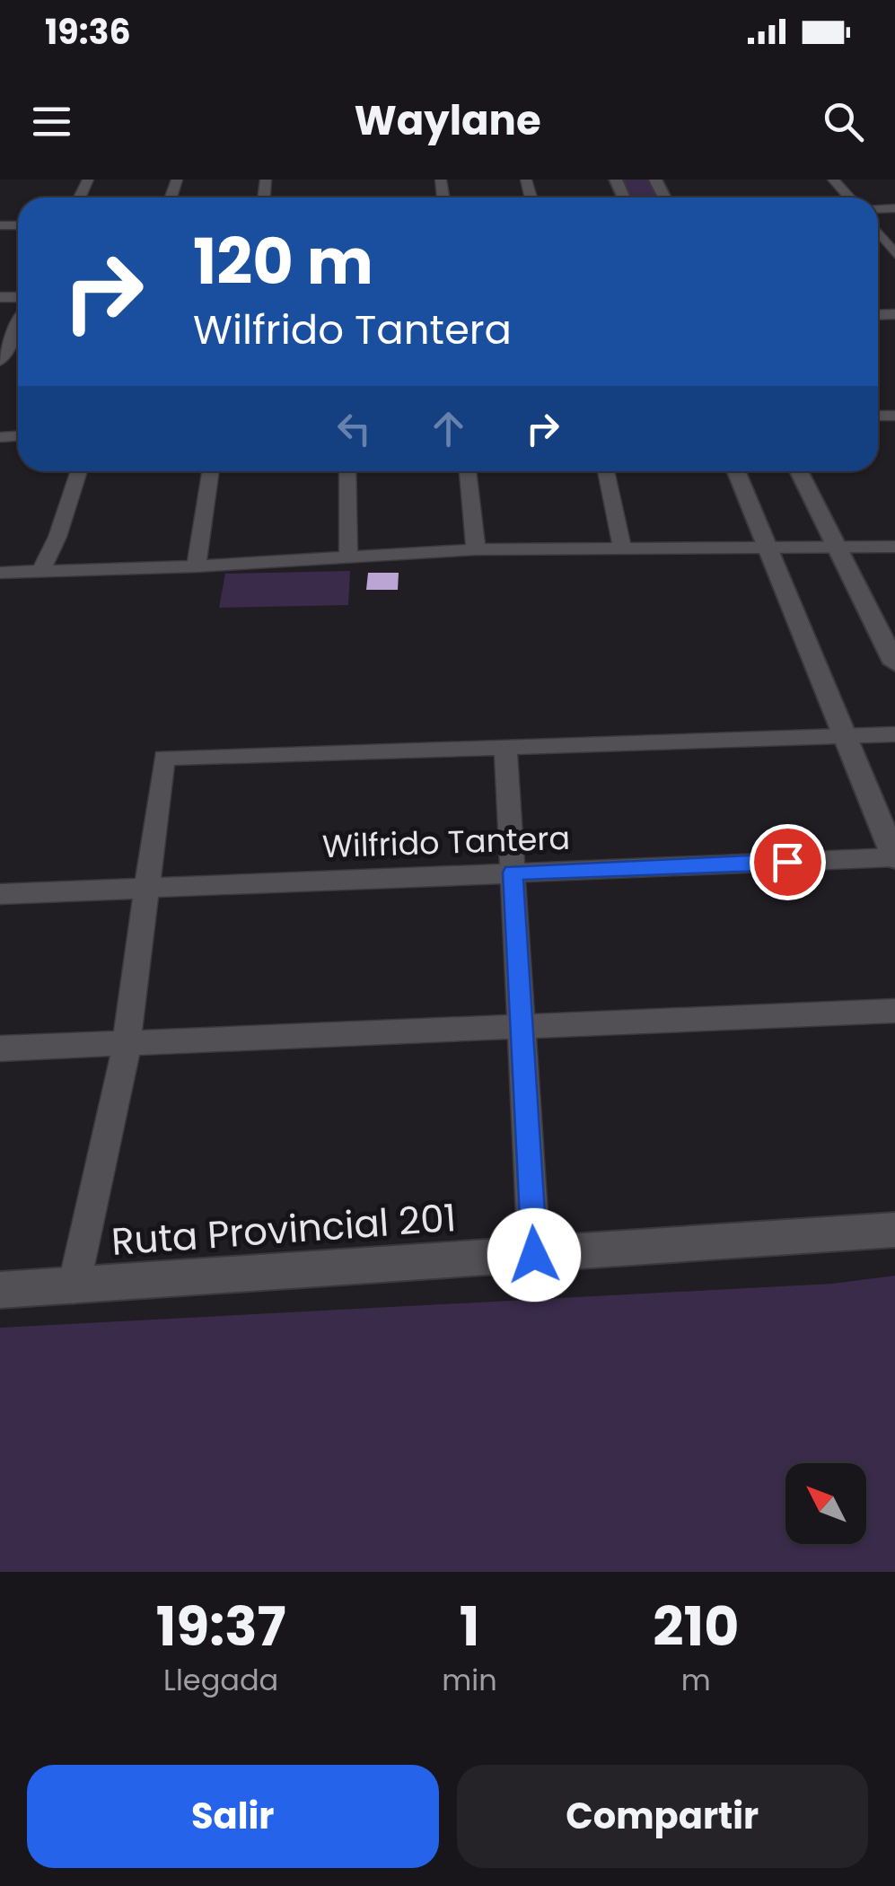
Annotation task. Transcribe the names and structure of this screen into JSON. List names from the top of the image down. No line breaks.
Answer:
{"streets":{"main road":["Ruta Provincial 201"],"street":["Wilfrido Tantera"]},"north":"top left","page":{"status":"19:36","header":"Waylane","turn":["120 m","Wilfrido Tantera"],"eta":["19:37","Llegada","1","min","210","m"],"buttons":["Salir","Compartir"]}}
